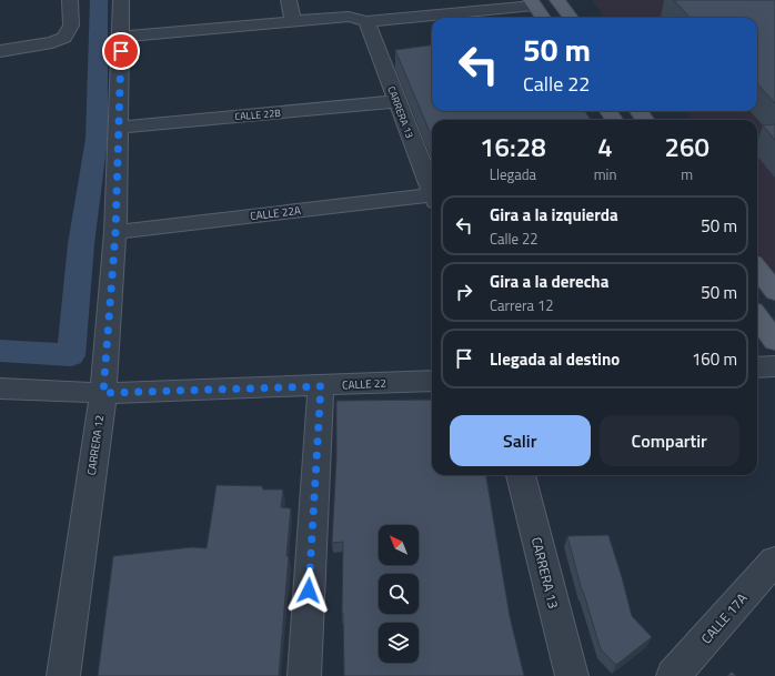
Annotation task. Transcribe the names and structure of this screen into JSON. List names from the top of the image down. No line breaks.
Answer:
{"streets":{"street":["CARRERA 13","CALLE 22B","CALLE 22A","CALLE 22","CARRERA 12","CALLE 17A"]},"crossings":[["CARRERA 13","CALLE 22B"],["CALLE 22B","CARRERA 12"],["CALLE 22A","CARRERA 12"],["CALLE 22","CARRERA 12"]],"north":"top left","page":{"turn":["50 m","Calle 22"],"eta":["16:28","Llegada","4","min","260","m"],"list":[{"name":"Gira a la izquierda","note":"Calle 22","value":"50 m"},{"name":"Gira a la derecha","note":"Carrera 12","value":"50 m"},{"name":"Llegada al destino","value":"160 m"}],"buttons":["Salir","Compartir"]}}
